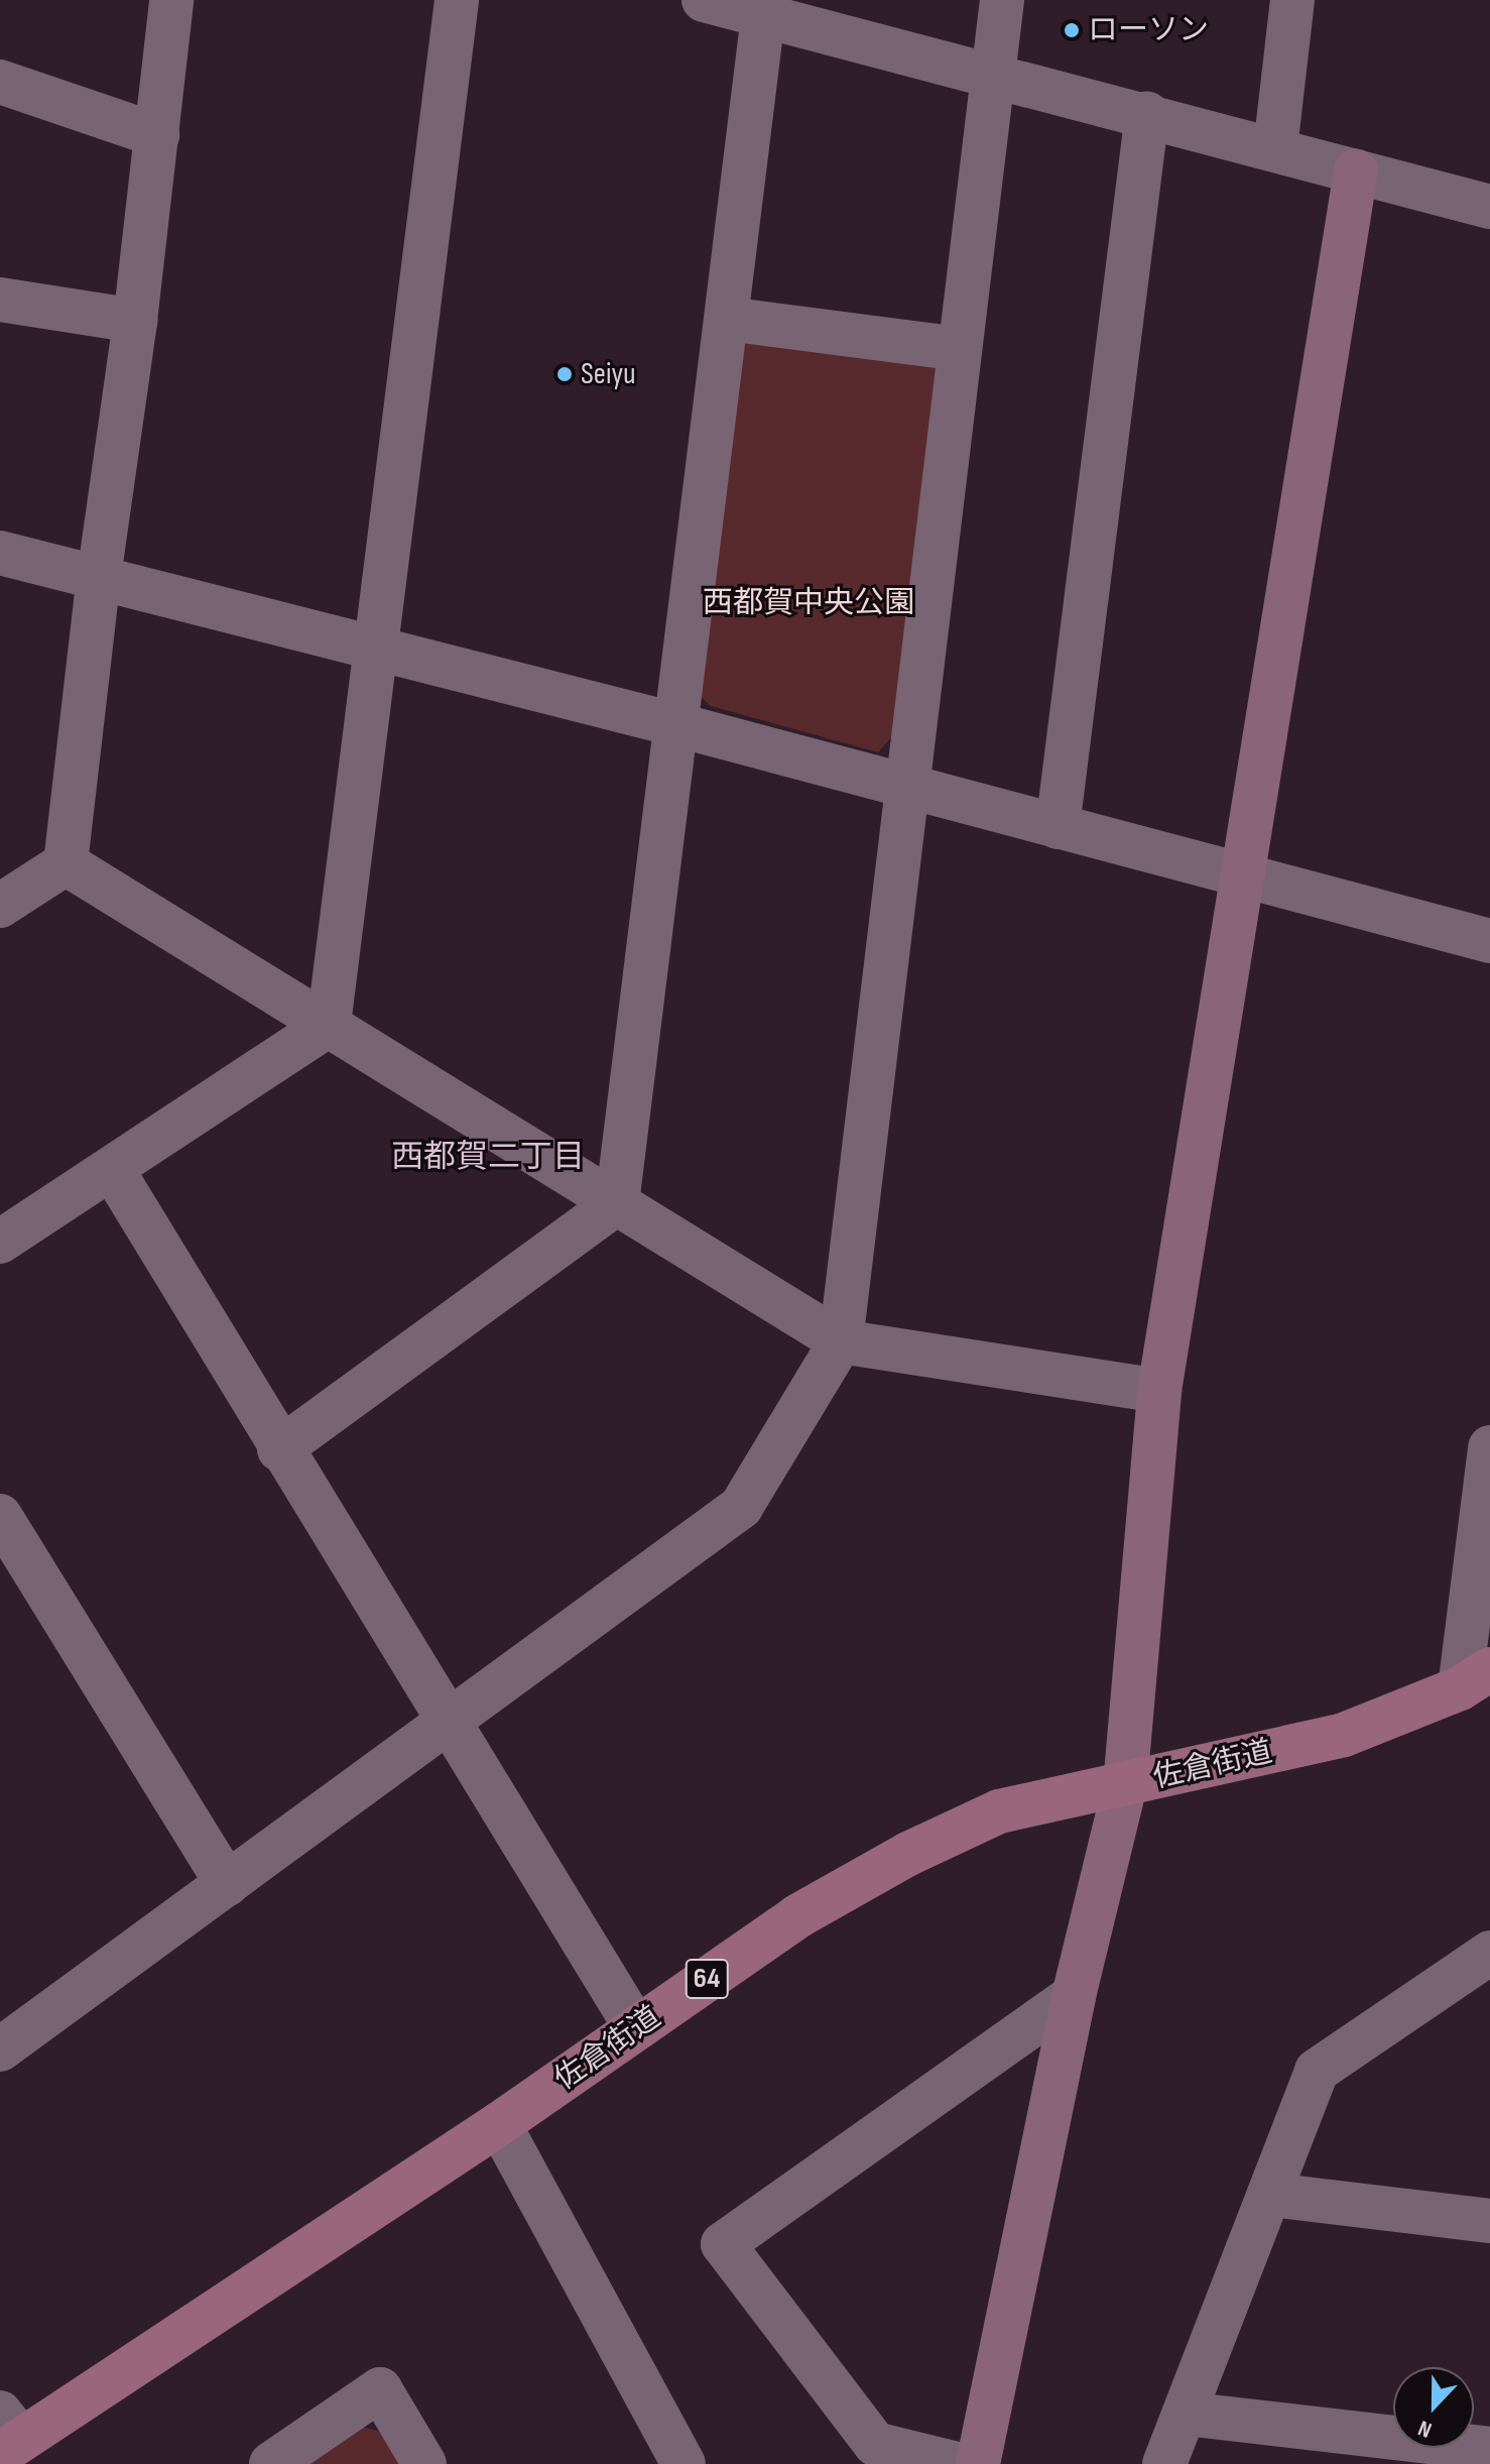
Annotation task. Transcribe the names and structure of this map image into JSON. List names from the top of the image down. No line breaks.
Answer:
{"streets":{"main road":["佐倉街道","64"]},"districts":["西都賀二丁目"],"parks":["西都賀中央公園"],"places":["ローソン","Seiyu"],"north":"bottom"}
